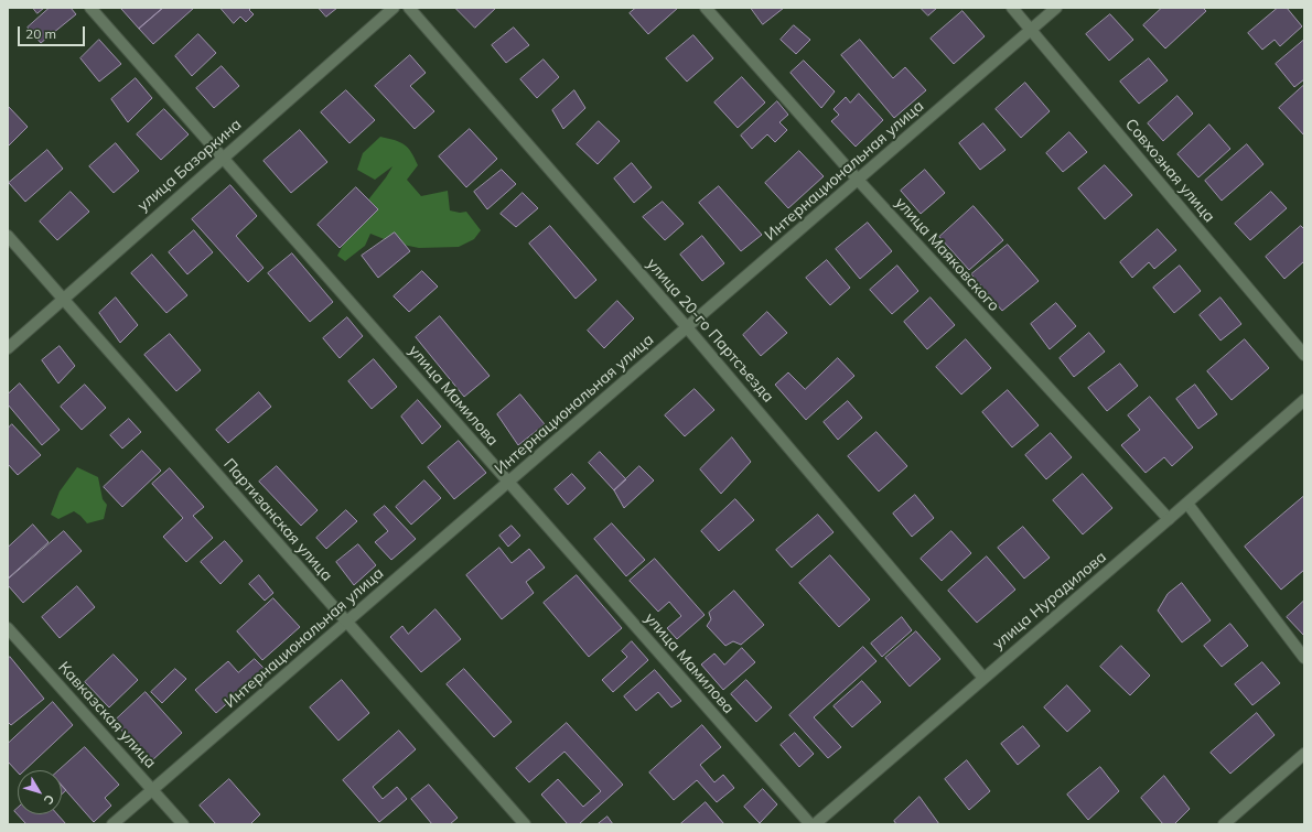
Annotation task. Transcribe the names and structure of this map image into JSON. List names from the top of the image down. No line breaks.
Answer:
{"streets":{"street":["улица Базоркина","Интернациональная улица","Совхозная улица","улица Маяковского","улица 20-го Партсъезда","улица Мамилова","Партизанская улица","улица Нурадилова","Кавказская улица"]},"crossings":[["улица Базоркина","улица Мамилова"],["улица Базоркина","Партизанская улица"],["Интернациональная улица","Совхозная улица"],["Интернациональная улица","улица Маяковского"],["Интернациональная улица","улица 20-го Партсъезда"],["Интернациональная улица","улица Мамилова"],["Интернациональная улица","Партизанская улица"],["Интернациональная улица","Кавказская улица"],["улица Маяковского","улица Нурадилова"],["улица 20-го Партсъезда","улица Нурадилова"]],"scale_bar":"20 m","north":"bottom right"}
